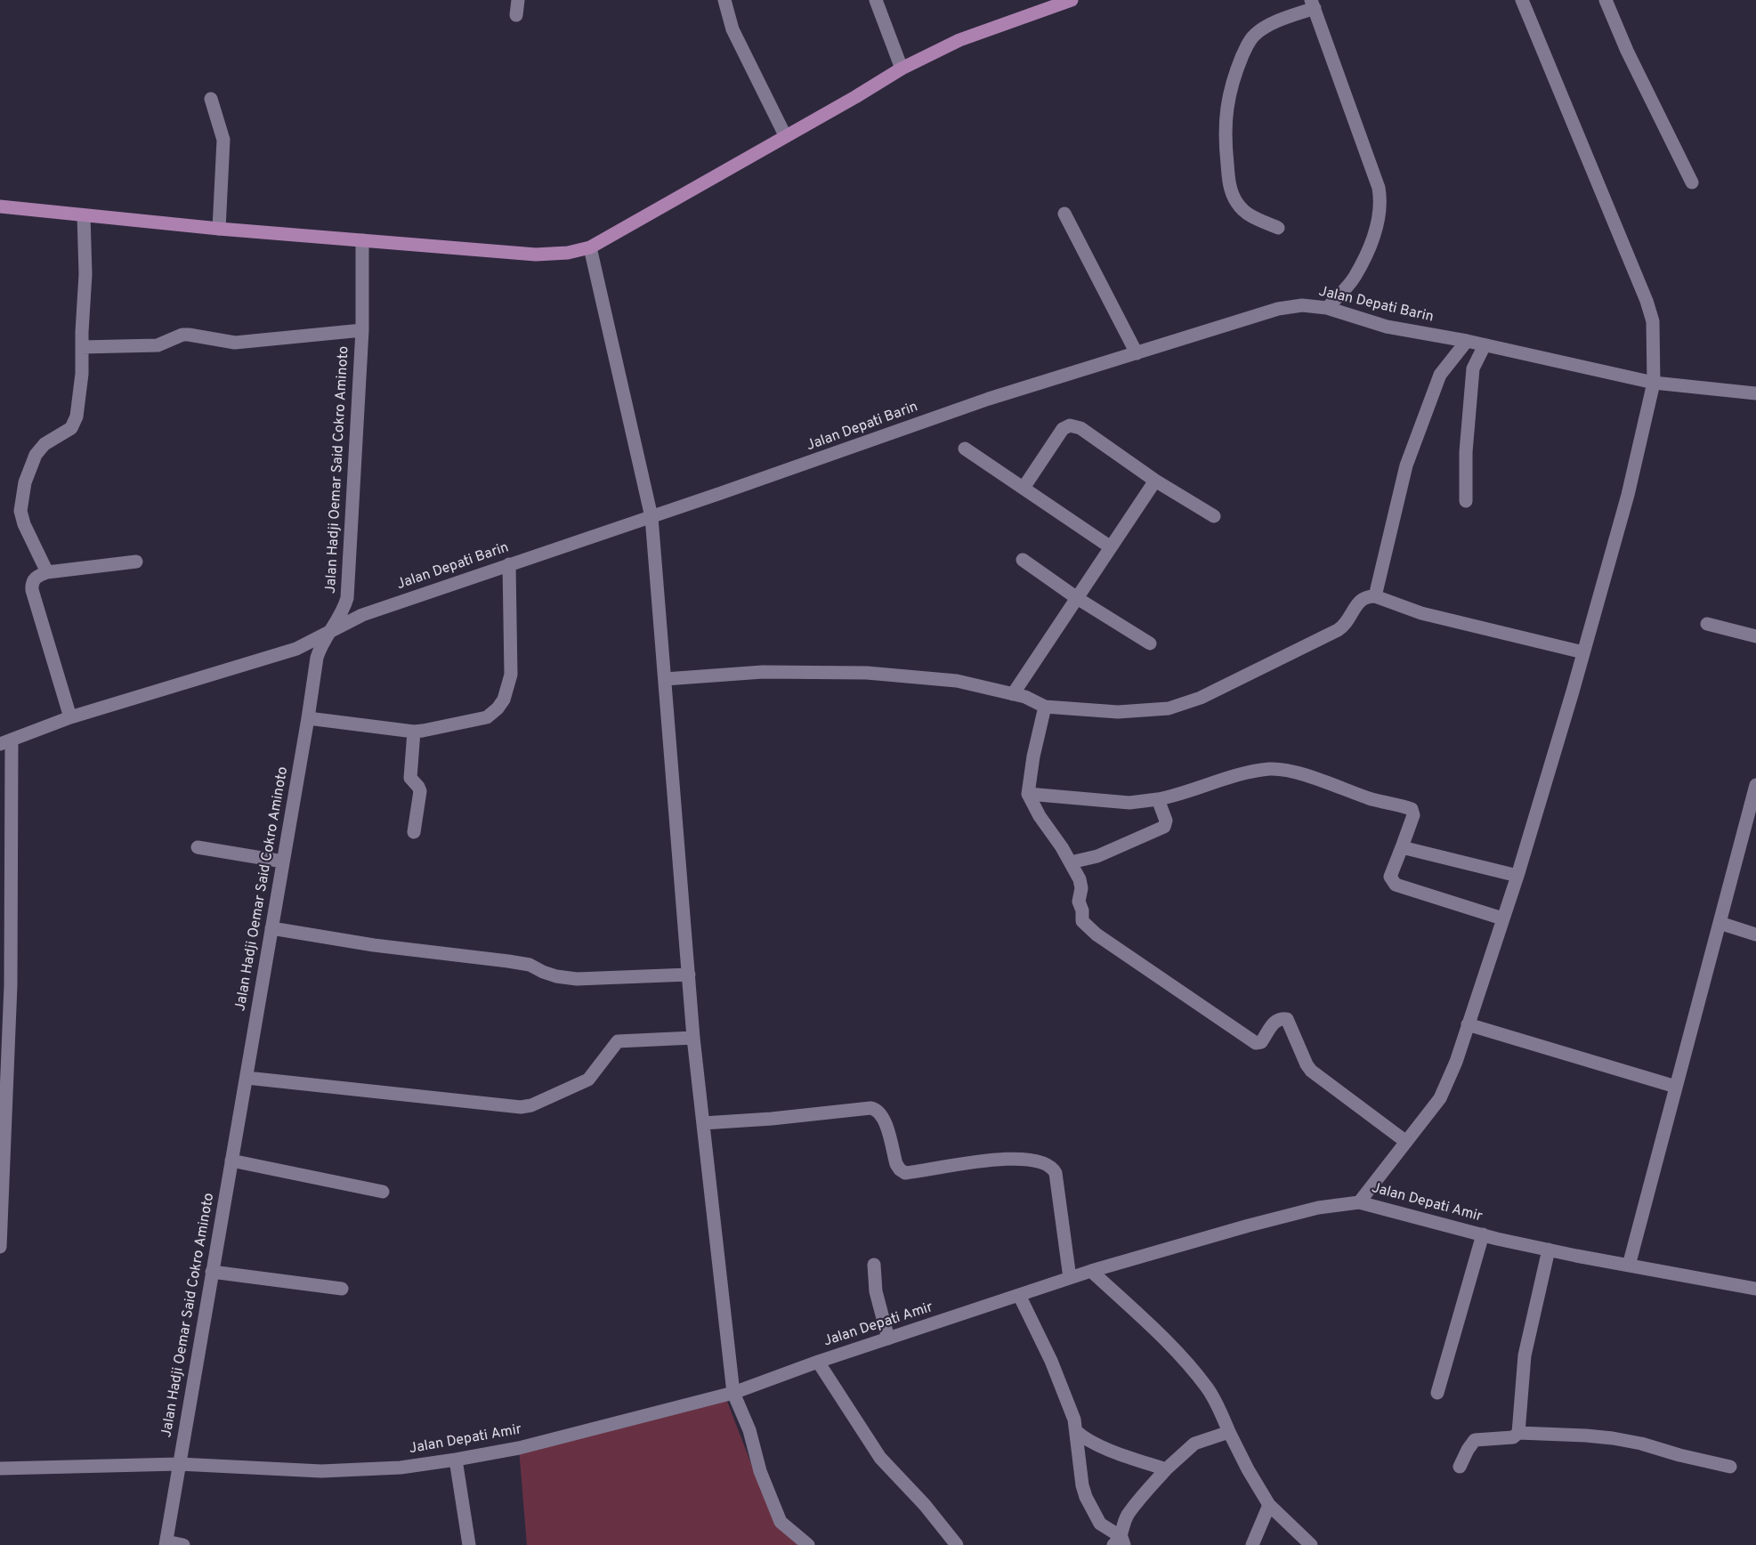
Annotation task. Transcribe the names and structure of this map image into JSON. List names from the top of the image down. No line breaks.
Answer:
{"streets":{"street":["Jalan Depati Barin","Jalan Hadji Oemar Said Cokro Aminoto","Jalan Depati Amir"]},"crossings":[["Jalan Depati Barin","Jalan Hadji Oemar Said Cokro Aminoto"],["Jalan Hadji Oemar Said Cokro Aminoto","Jalan Depati Amir"]]}
